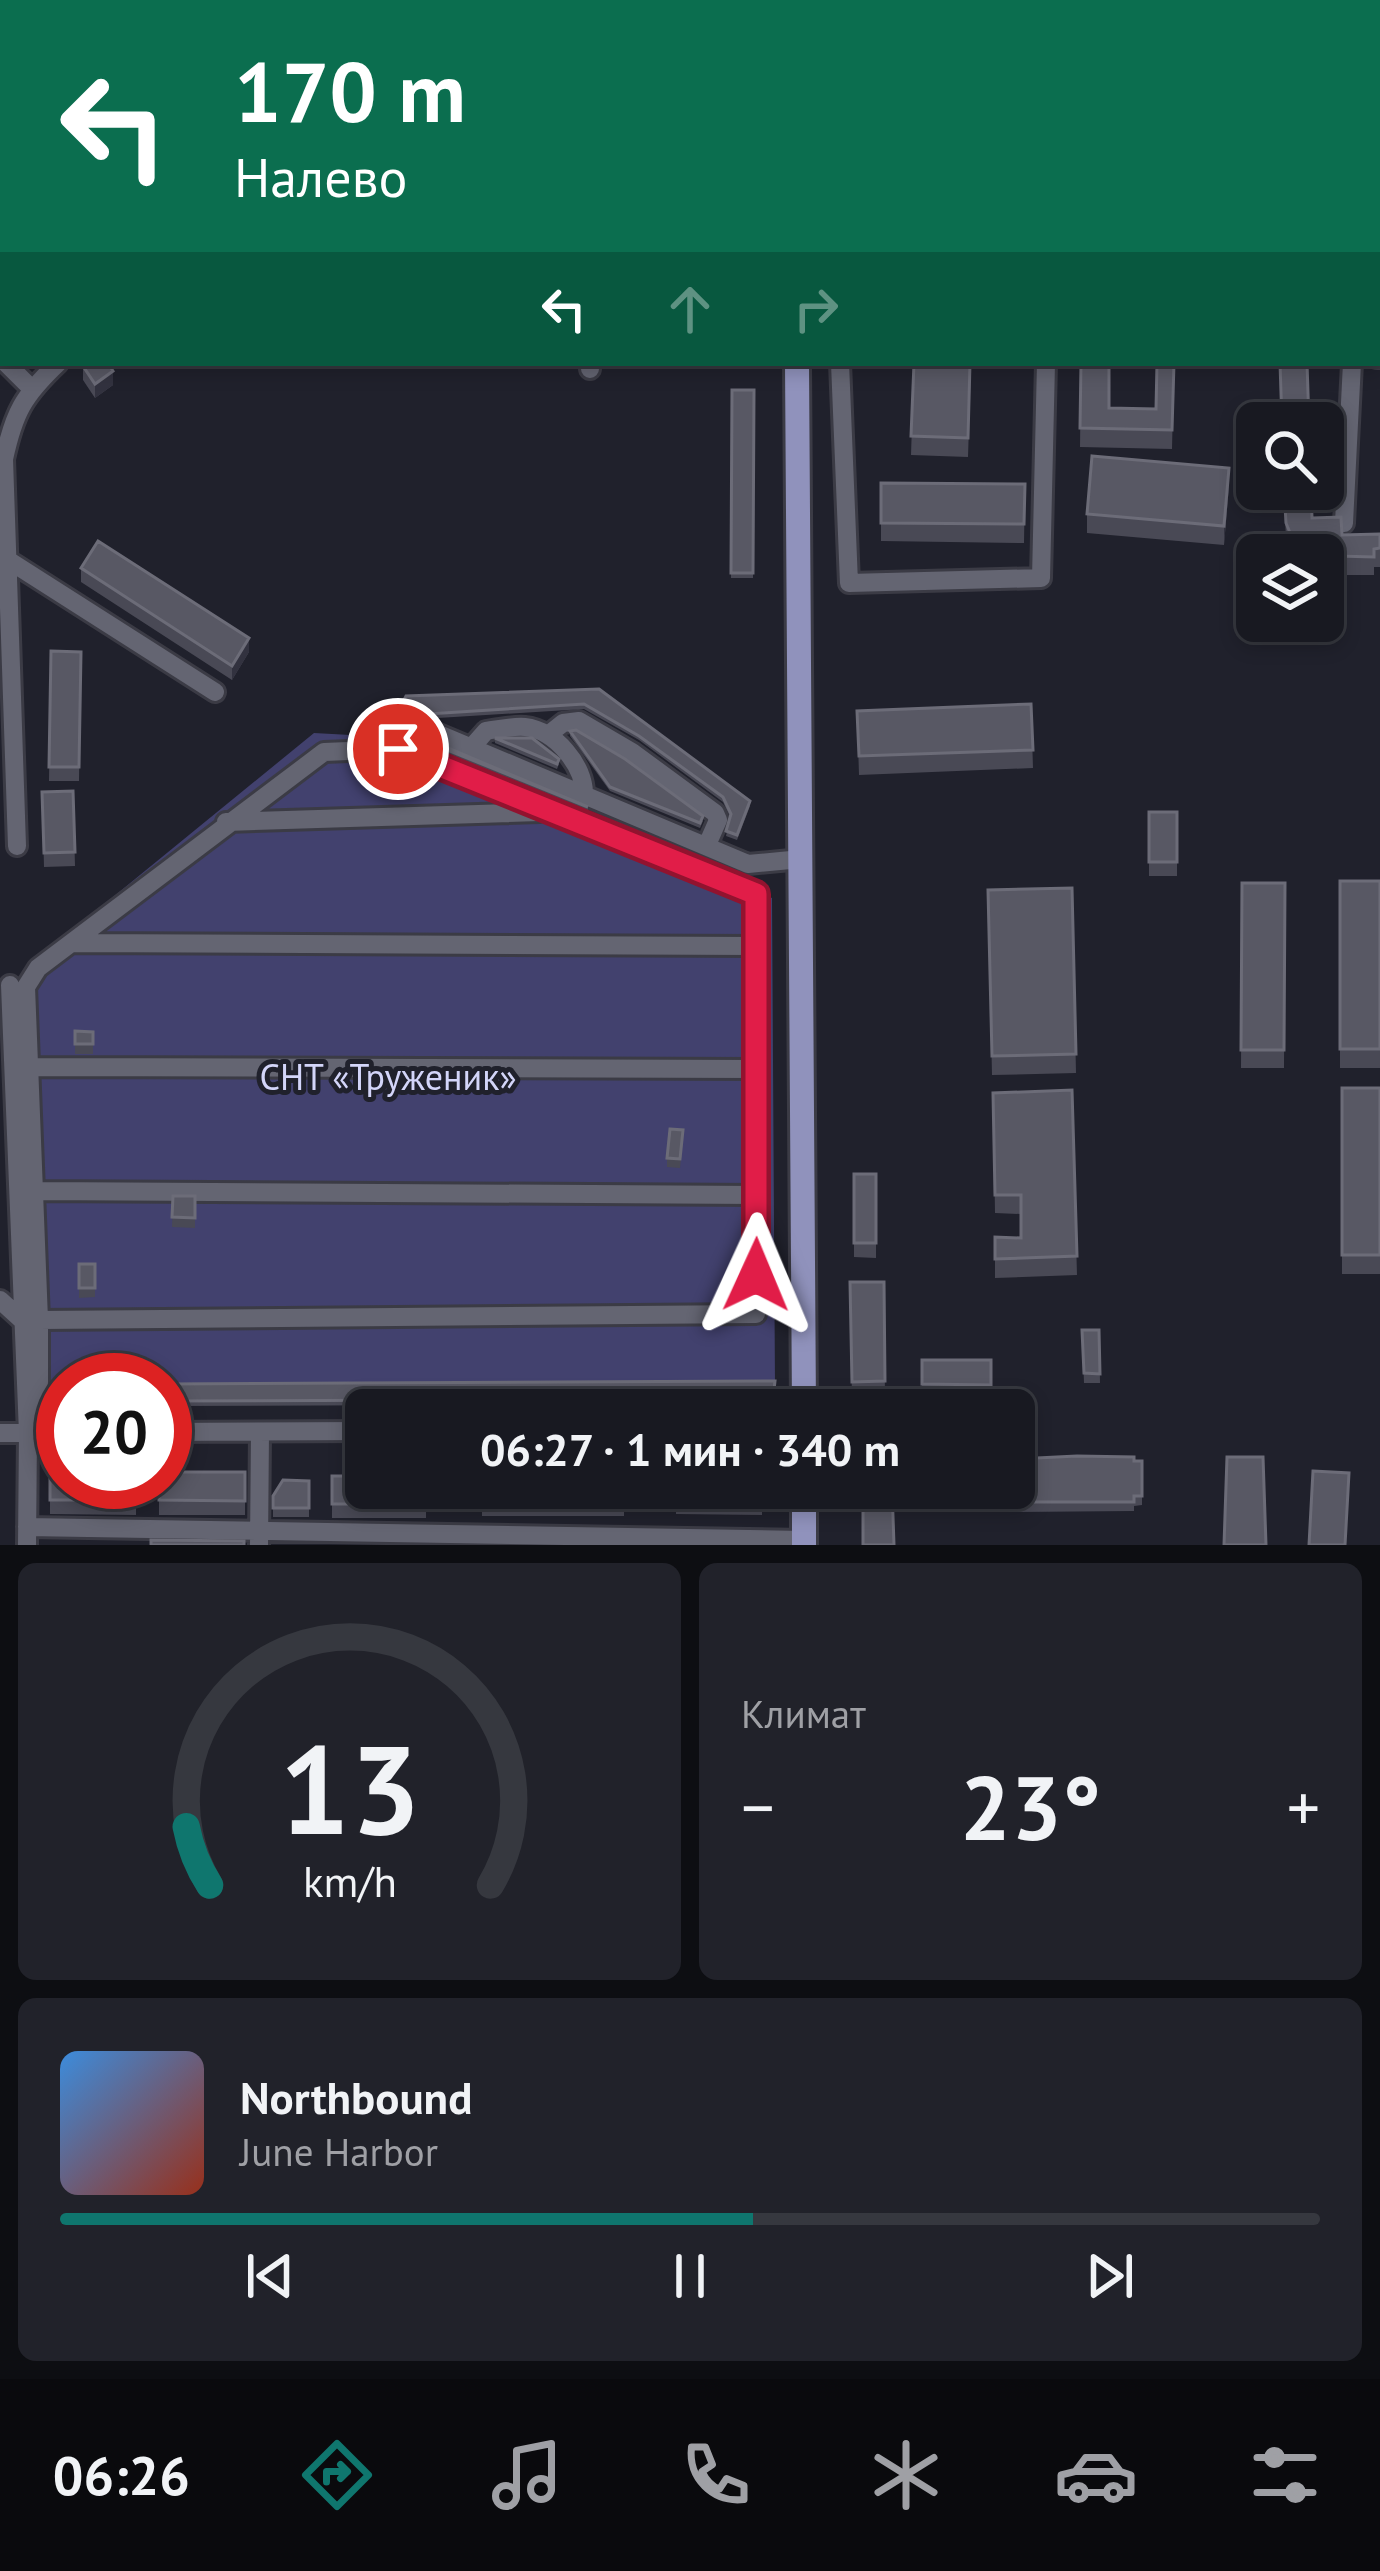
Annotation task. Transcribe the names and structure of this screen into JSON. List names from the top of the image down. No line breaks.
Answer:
{"parks":["СНТ «Труженик»"],"page":{"turn":["170 m","Налево"],"limit":"20","trip":"06:27 · 1 мин · 340 m","tile":"Климат","heat":["−","23°","+"],"song":["Northbound","June Harbor"],"tabs":"06:26","gauge":["13","km/h"]}}
